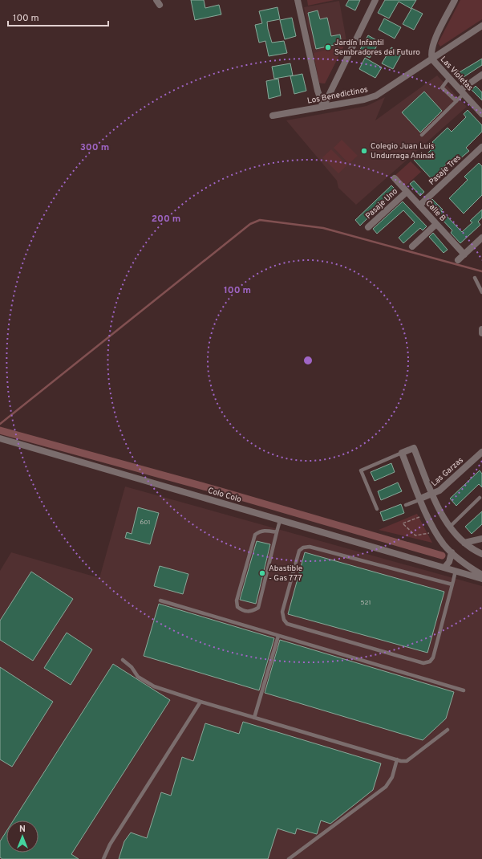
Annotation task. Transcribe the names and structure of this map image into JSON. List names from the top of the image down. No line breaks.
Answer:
{"streets":{"street":["Las Violetas","Los Benedictinos","Pasaje Tres","Pasaje Uno","Calle B","Las Garzas","Colo Colo"]},"crossings":[["Las Violetas","Los Benedictinos"],["Pasaje Tres","Calle B"],["Pasaje Uno","Calle B"]],"places":["Jardín Infantil Sembradores del Futuro","Colegio Juan Luis Undurraga Aninat","Abastible - Gas 777"],"house_numbers":["601","521"],"scale_bar":"100 m","north":"top","rings":["300 m","200 m","100 m"]}
